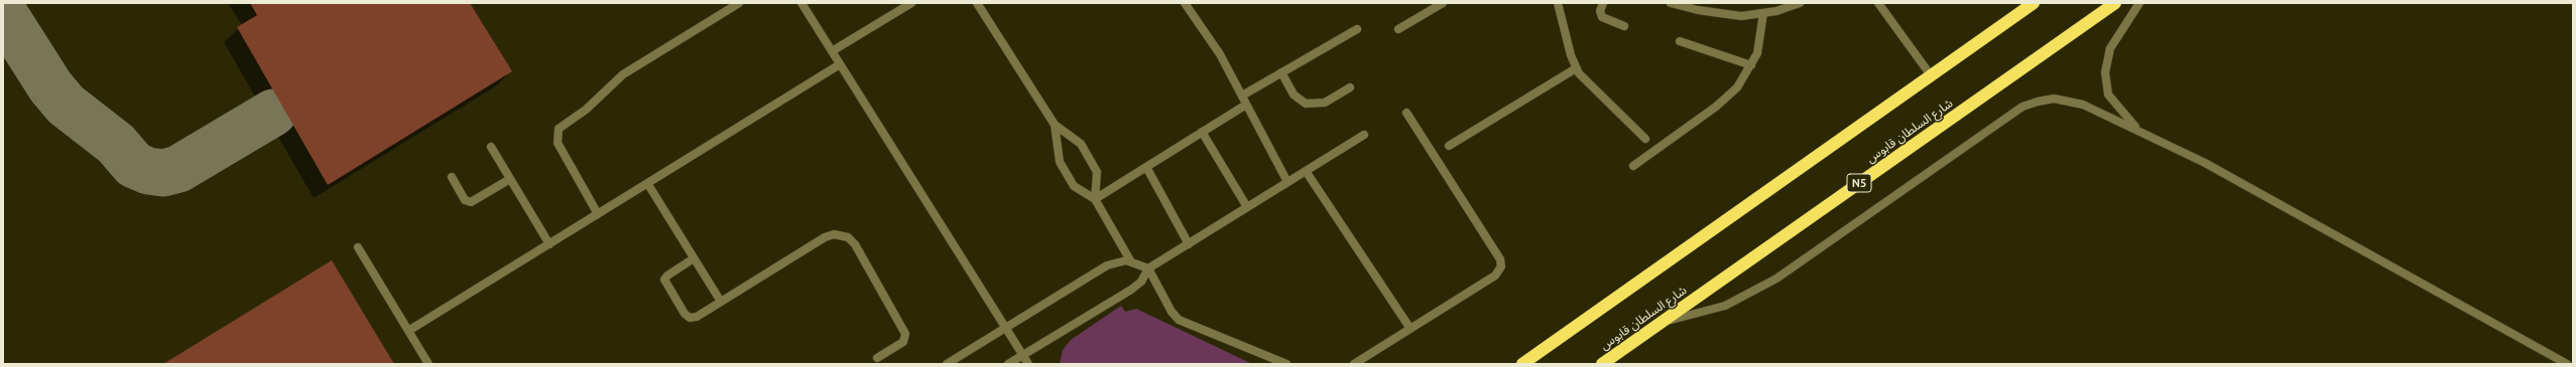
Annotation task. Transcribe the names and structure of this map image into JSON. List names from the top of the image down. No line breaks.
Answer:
{"streets":{"highway":["شارع السلطان قابوس","N5"]}}
